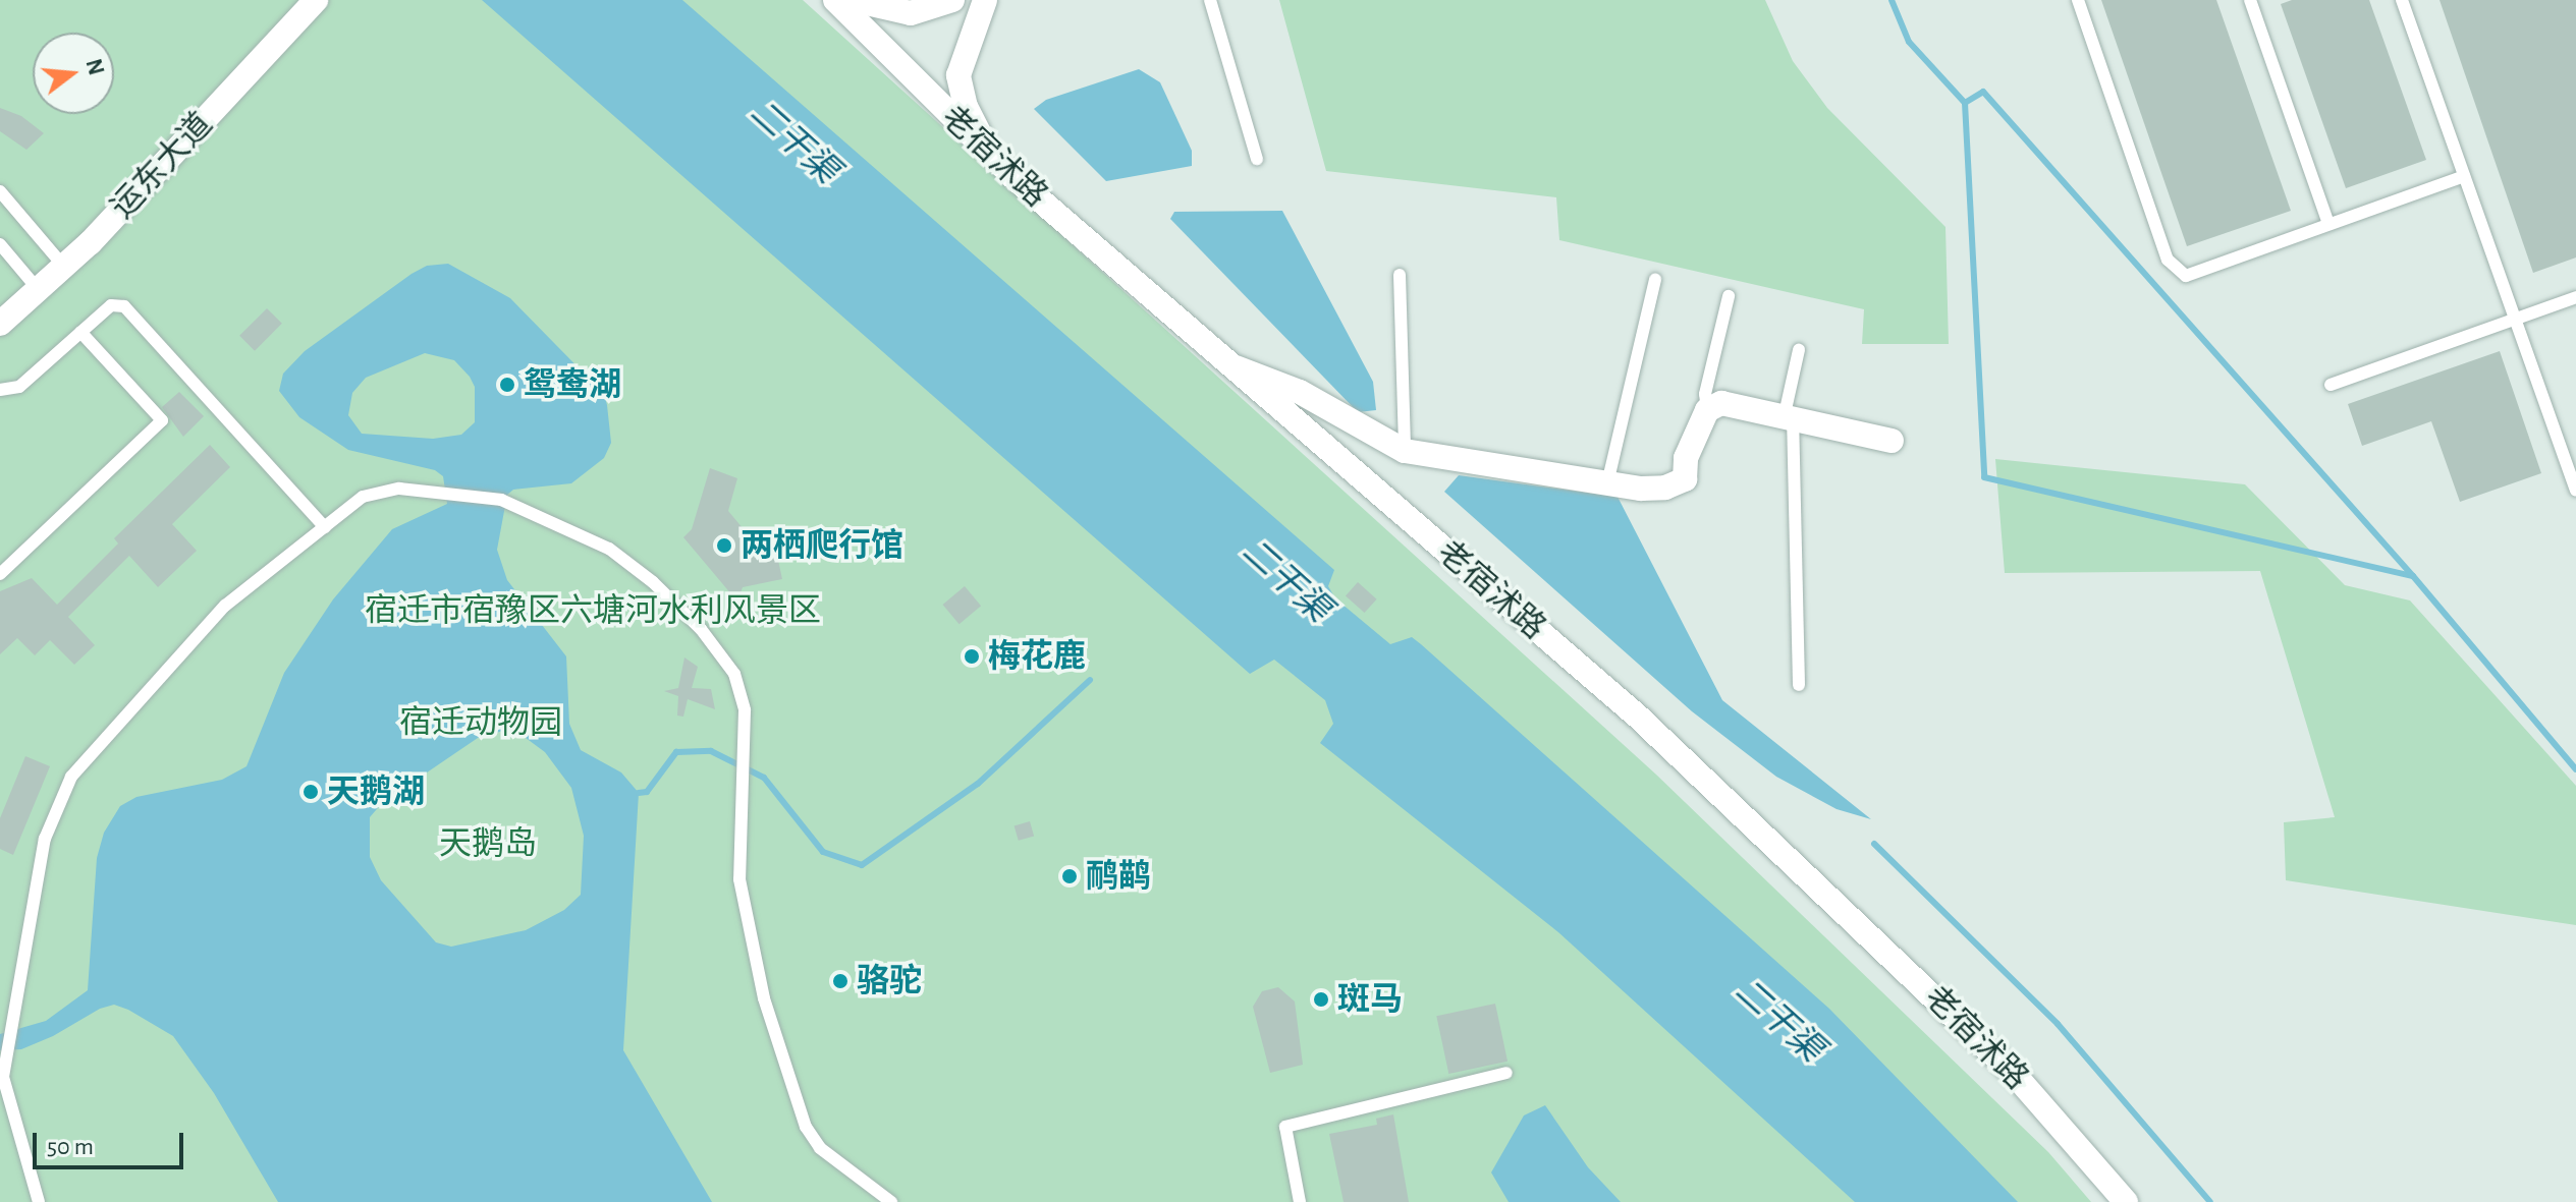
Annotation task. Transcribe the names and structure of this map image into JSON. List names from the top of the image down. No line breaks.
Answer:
{"streets":{"main road":["老宿沭路","运东大道"]},"water":["二干渠"],"parks":["宿迁市宿豫区六塘河水利风景区","宿迁动物园","天鹅岛"],"places":["鸳鸯湖","两栖爬行馆","梅花鹿","天鹅湖","鸸鹋","骆驼","斑马"],"scale_bar":"50 m","north":"right"}
